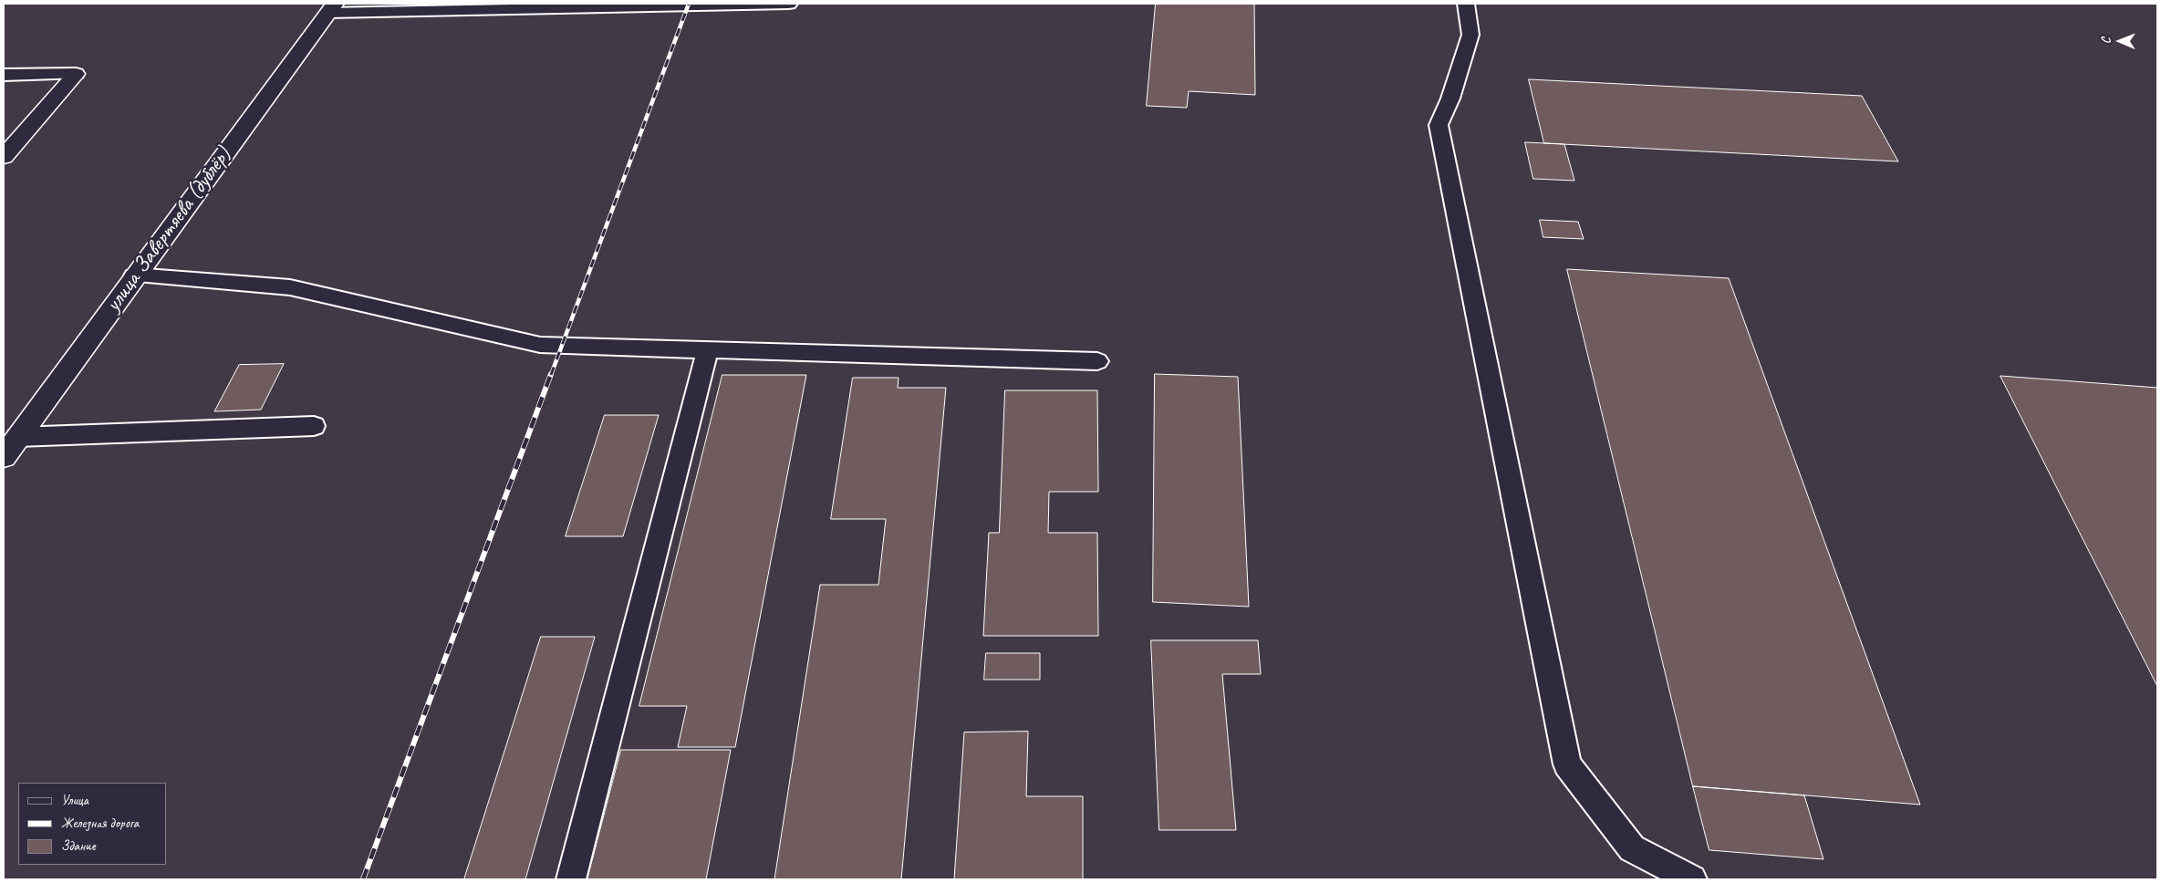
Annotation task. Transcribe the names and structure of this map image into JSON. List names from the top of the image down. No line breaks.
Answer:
{"streets":{"street":["улица Завертяева (дублёр)"]},"legend":["Улица","Железная дорога","Здание"],"north":"left"}
